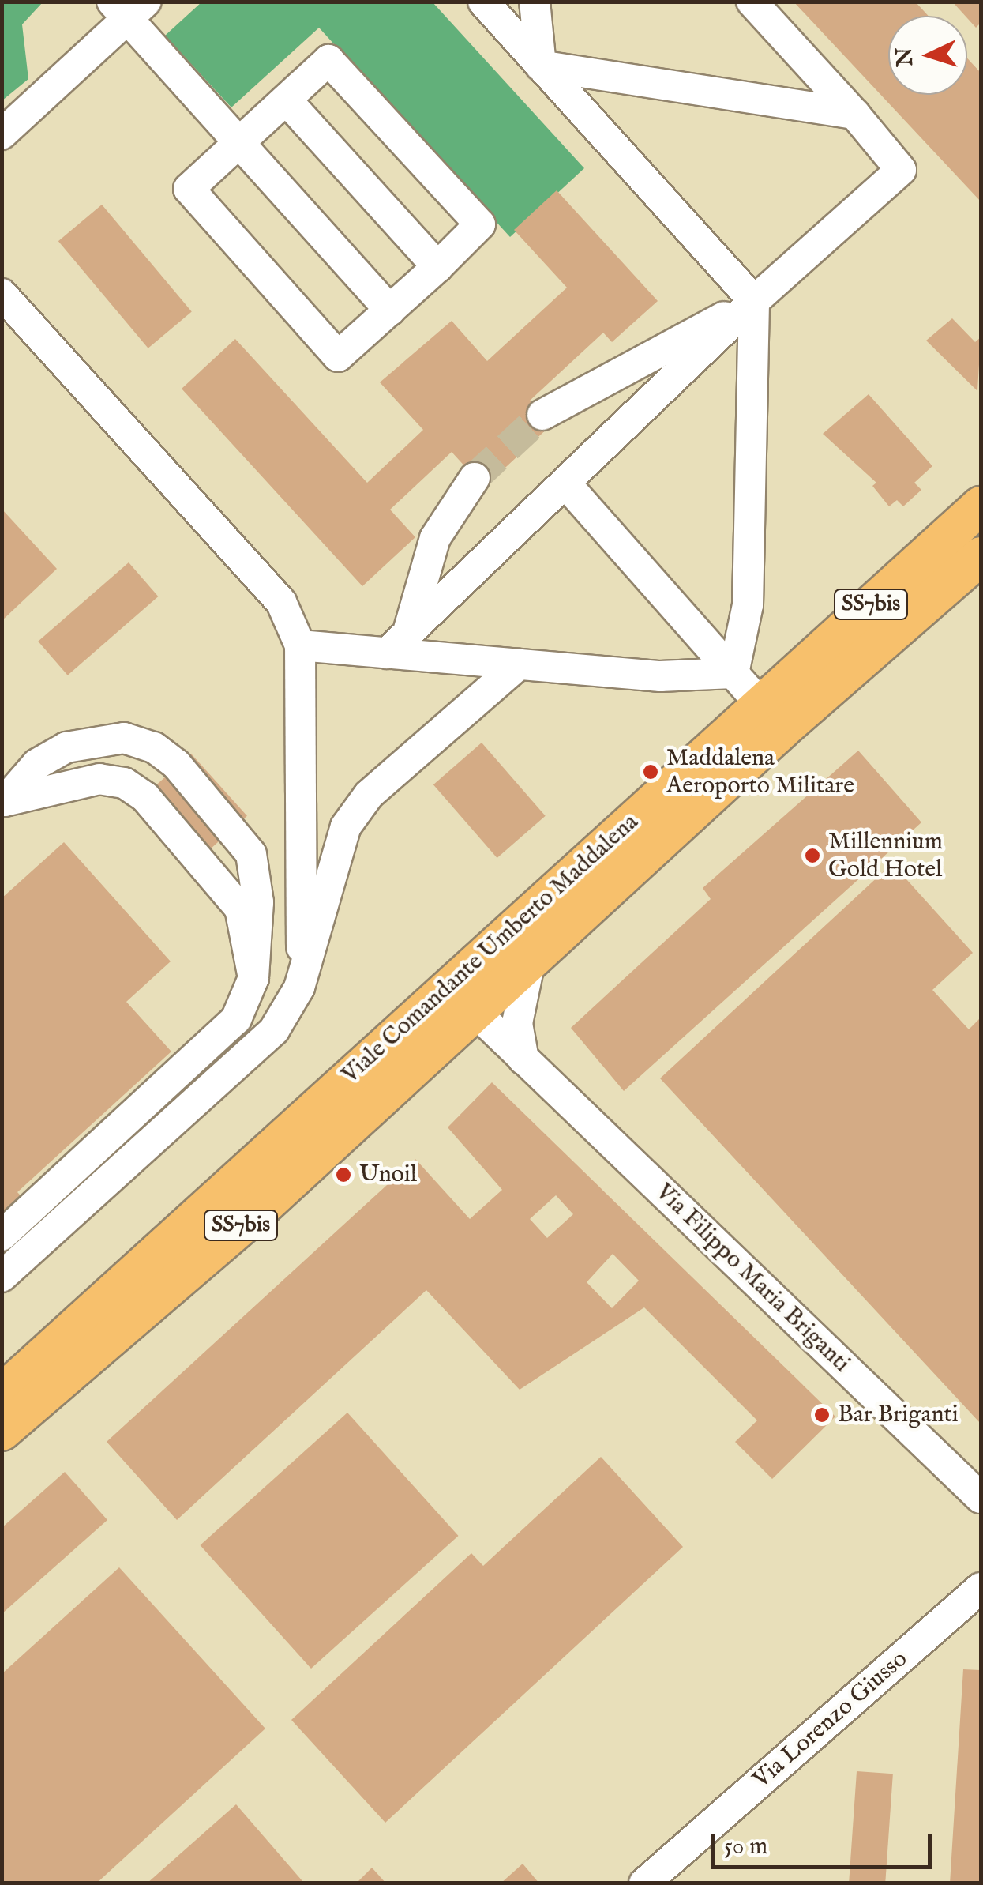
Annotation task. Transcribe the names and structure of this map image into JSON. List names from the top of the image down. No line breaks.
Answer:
{"streets":{"main road":["SS7bis","Viale Comandante Umberto Maddalena"],"street":["Via Filippo Maria Briganti","Via Lorenzo Giusso"]},"crossings":[["Viale Comandante Umberto Maddalena","Via Filippo Maria Briganti"]],"places":["Maddalena Aeroporto Militare","Millennium Gold Hotel","Unoil","Bar Briganti"],"scale_bar":"50 m","north":"left"}
